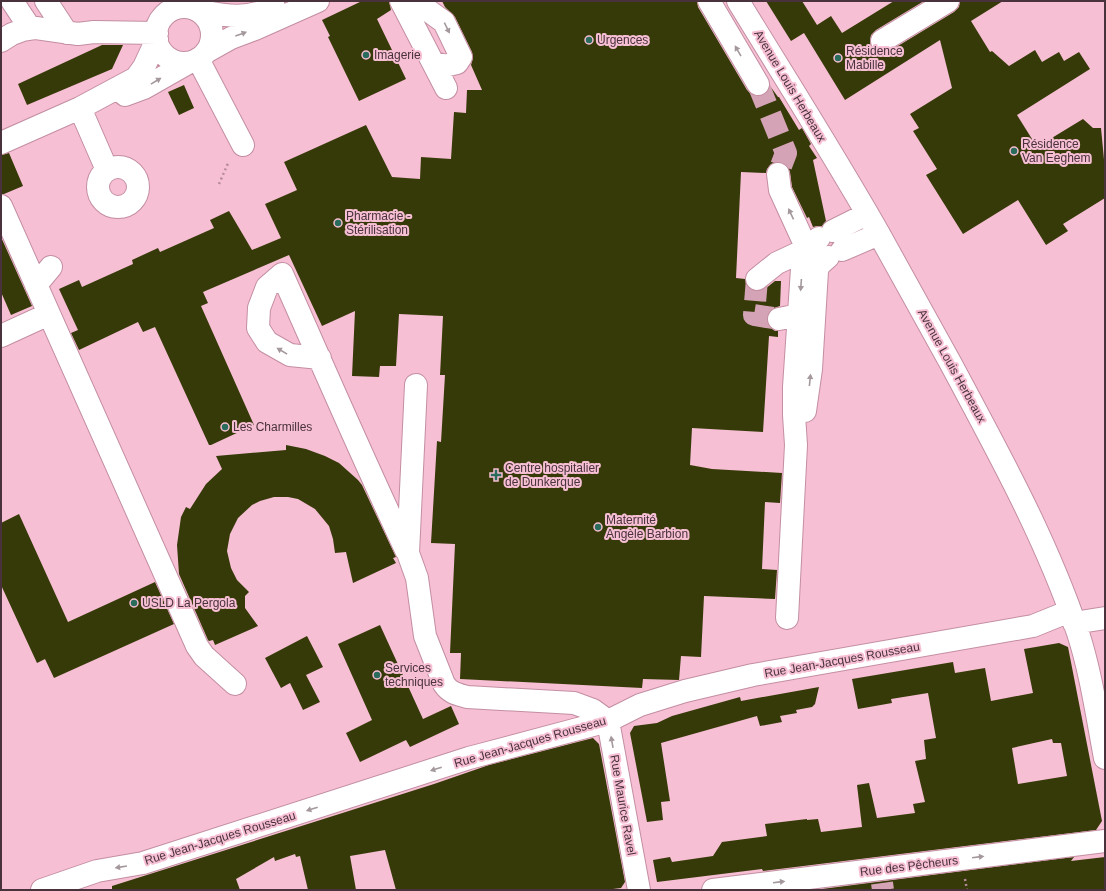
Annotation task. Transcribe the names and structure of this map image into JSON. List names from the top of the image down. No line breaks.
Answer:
{"streets":{"street":["Avenue Louis Herbeaux","Rue Jean-Jacques Rousseau","Rue Maurice Ravel","Rue des Pêcheurs"]},"crossings":[["Avenue Louis Herbeaux","Rue Jean-Jacques Rousseau"],["Rue Jean-Jacques Rousseau","Rue Maurice Ravel"]],"one_way":["Rue Jean-Jacques Rousseau","Rue Maurice Ravel","Rue des Pêcheurs"],"places":{"other":["Urgences","Imagerie","Résidence Mabille","Résidence Van Eeghem","Pharmacie - Stérilisation","Les Charmilles","Maternité Angèle Barbion","USLD La Pergola","Services techniques"],"health":["Centre hospitalier de Dunkerque"]}}
